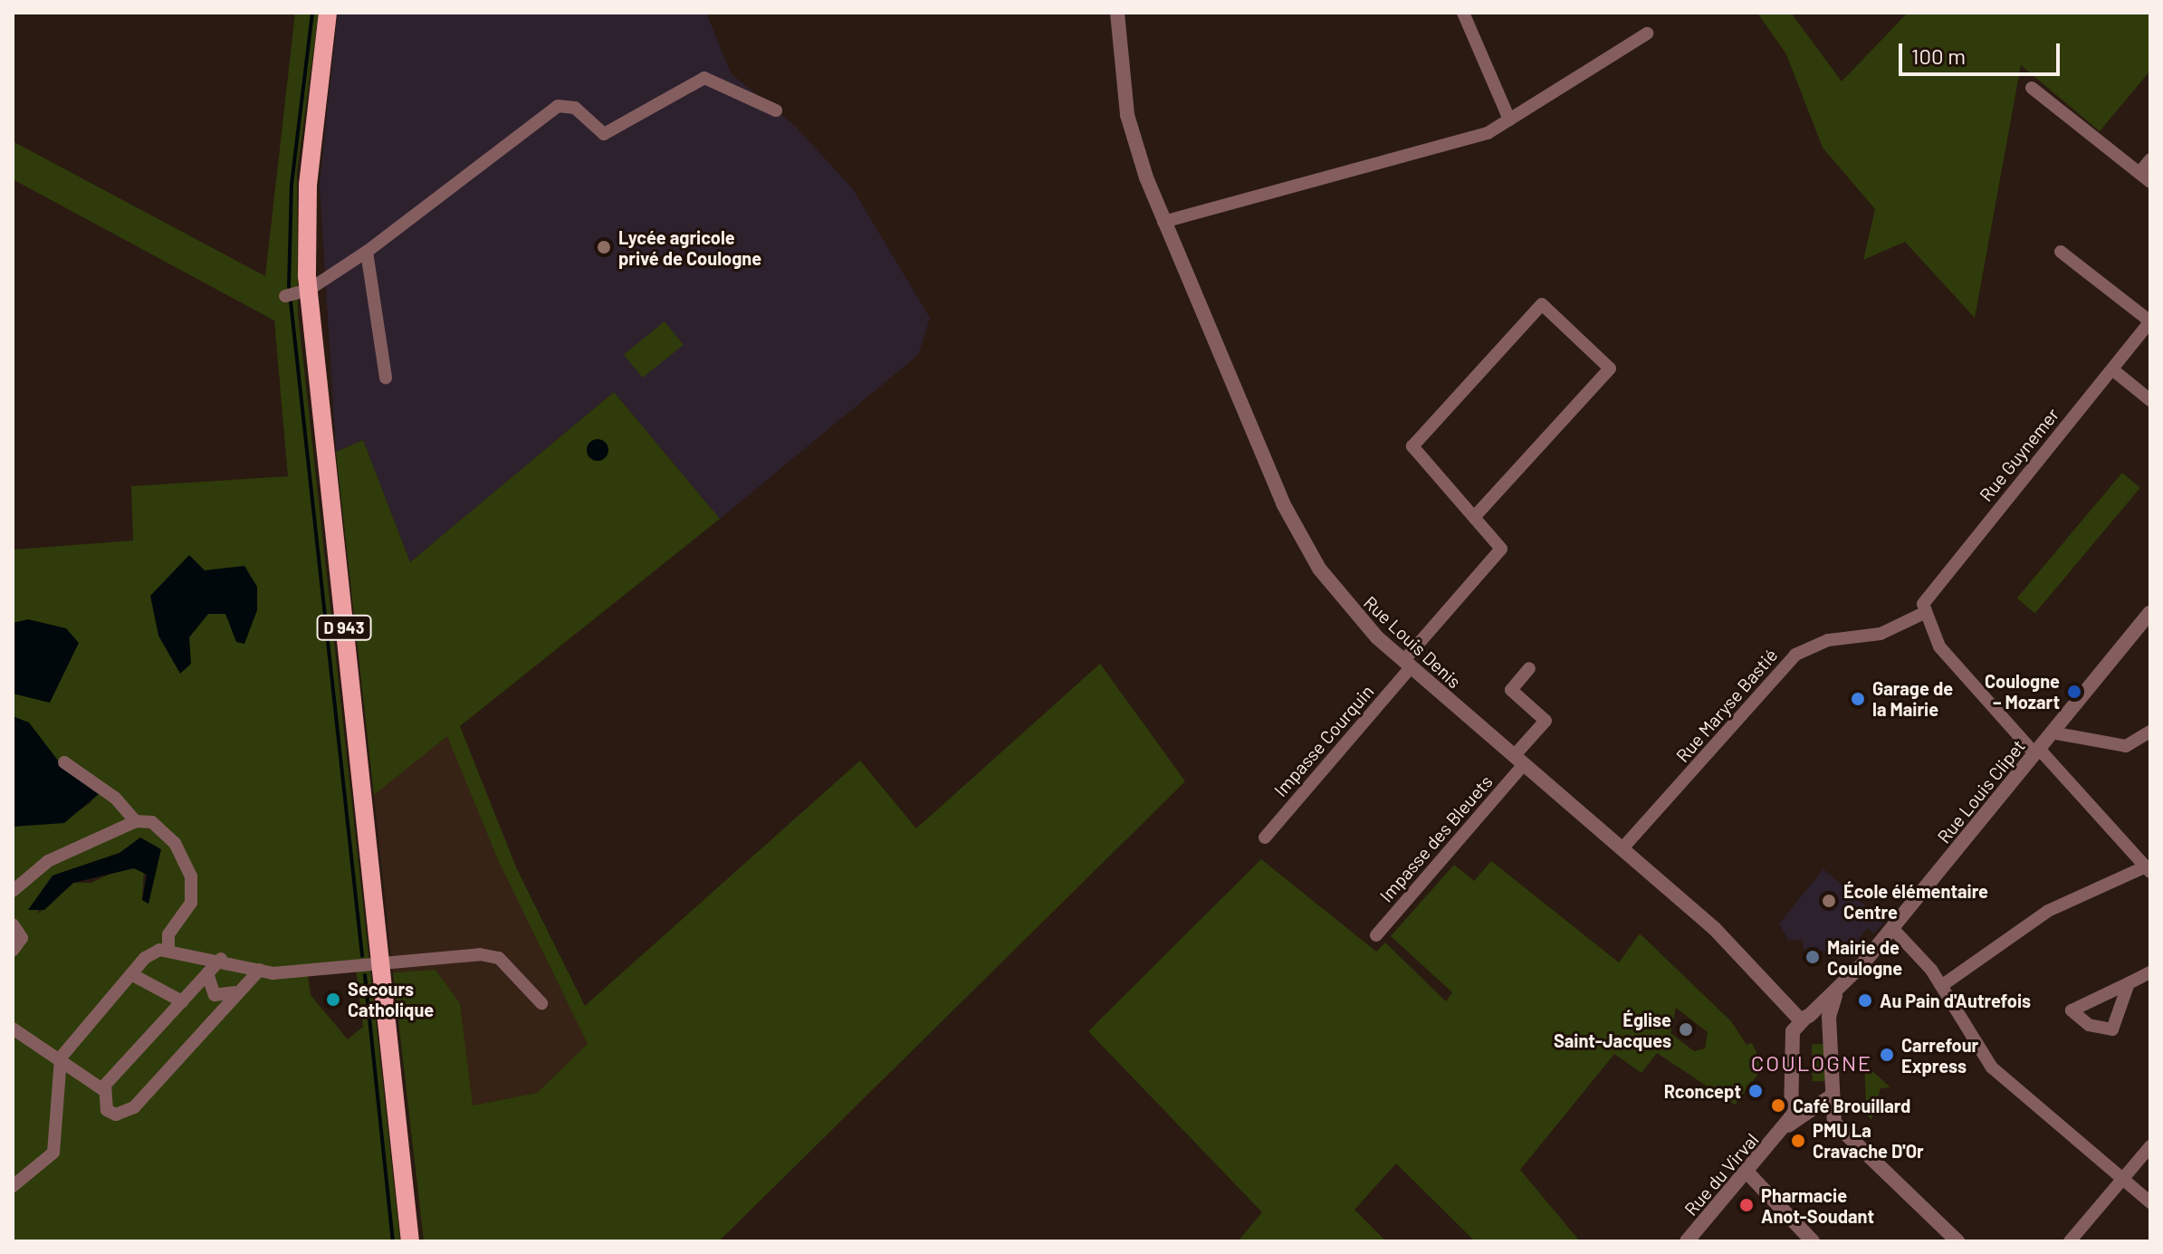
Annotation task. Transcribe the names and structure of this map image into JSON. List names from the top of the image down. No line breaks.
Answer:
{"streets":{"main road":["D 943"],"street":["Rue Guynemer","Rue Louis Denis","Rue Maryse Bastié","Impasse Courquin","Rue Louis Clipet","Impasse des Bleuets","Rue du Virval"]},"crossings":[["Rue Guynemer","Rue Maryse Bastié"],["Rue Louis Denis","Rue Maryse Bastié"],["Rue Louis Denis","Impasse Courquin"],["Rue Louis Denis","Rue Louis Clipet"],["Rue Louis Denis","Impasse des Bleuets"],["Rue Louis Clipet","Rue du Virval"]],"districts":["COULOGNE"],"places":["Lycée agricole privé de Coulogne","Coulogne – Mozart","Garage de la Mairie","École élémentaire Centre","Mairie de Coulogne","Secours Catholique","Au Pain d'Autrefois","Église Saint-Jacques","Carrefour Express","Rconcept","Café Brouillard","PMU La Cravache D'Or","Pharmacie Anot-Soudant"],"scale_bar":"100 m"}
